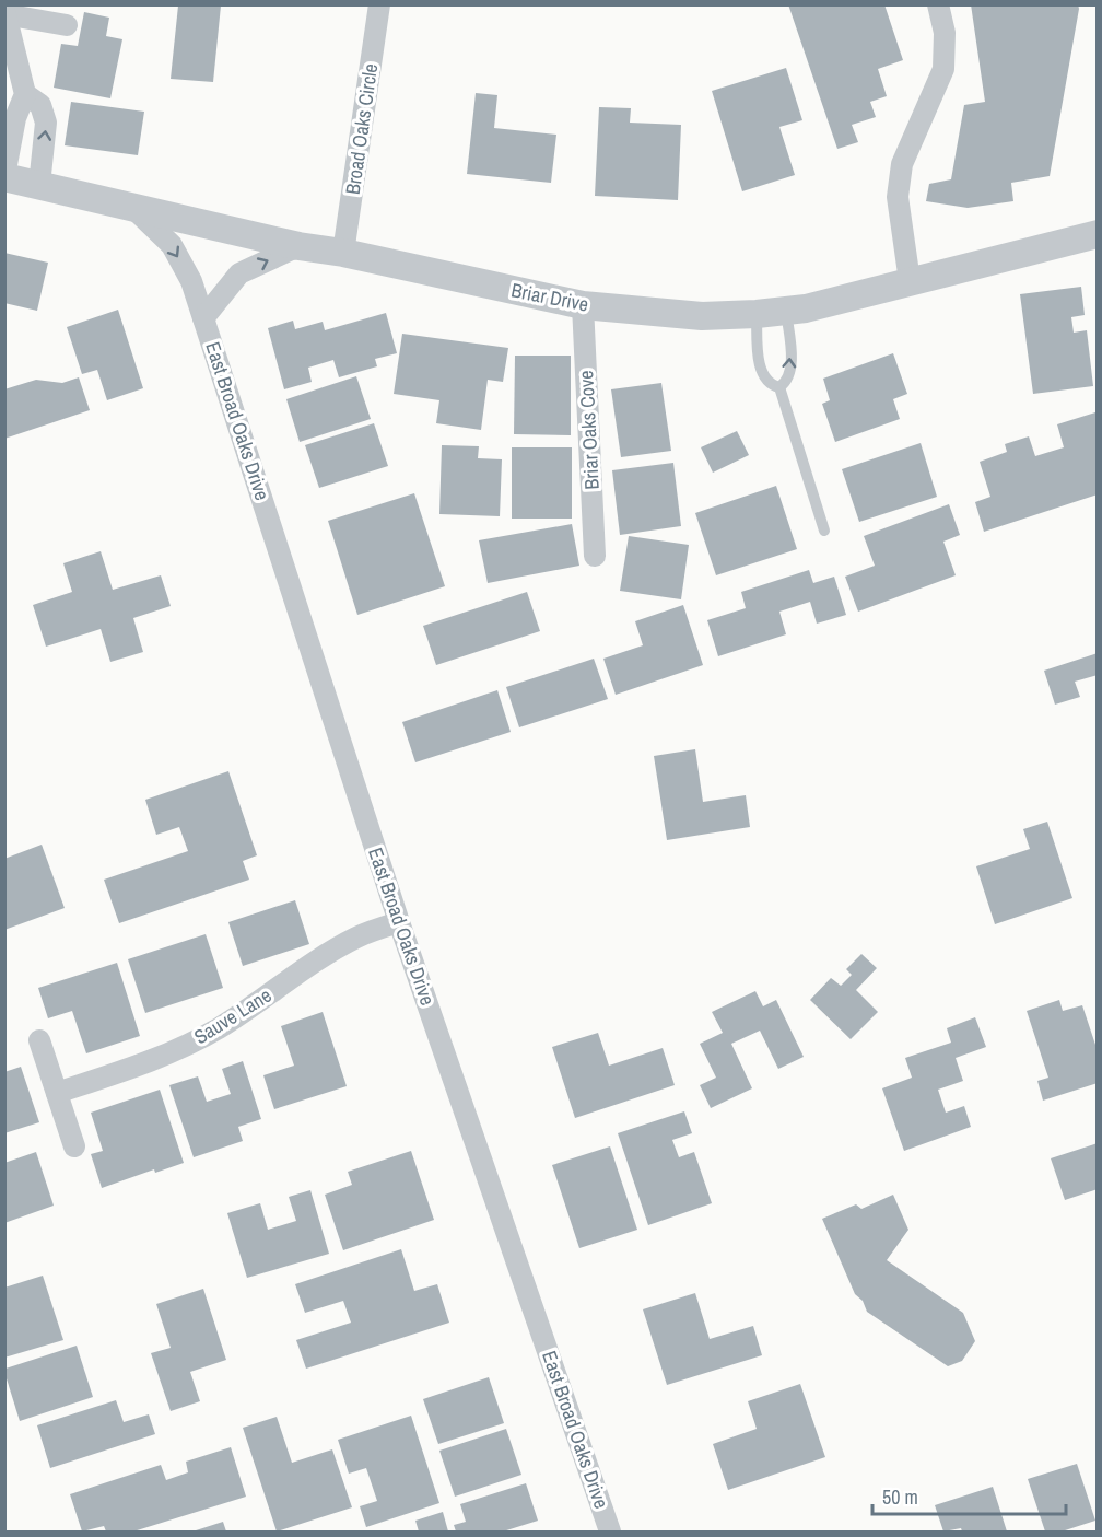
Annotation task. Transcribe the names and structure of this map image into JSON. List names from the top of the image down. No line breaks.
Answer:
{"streets":{"street":["Broad Oaks Circle","Briar Drive","East Broad Oaks Drive","Briar Oaks Cove","Sauve Lane"]},"crossings":[["Broad Oaks Circle","Briar Drive"],["Briar Drive","East Broad Oaks Drive"],["Briar Drive","Briar Oaks Cove"],["East Broad Oaks Drive","Sauve Lane"]],"scale_bar":"50 m"}
